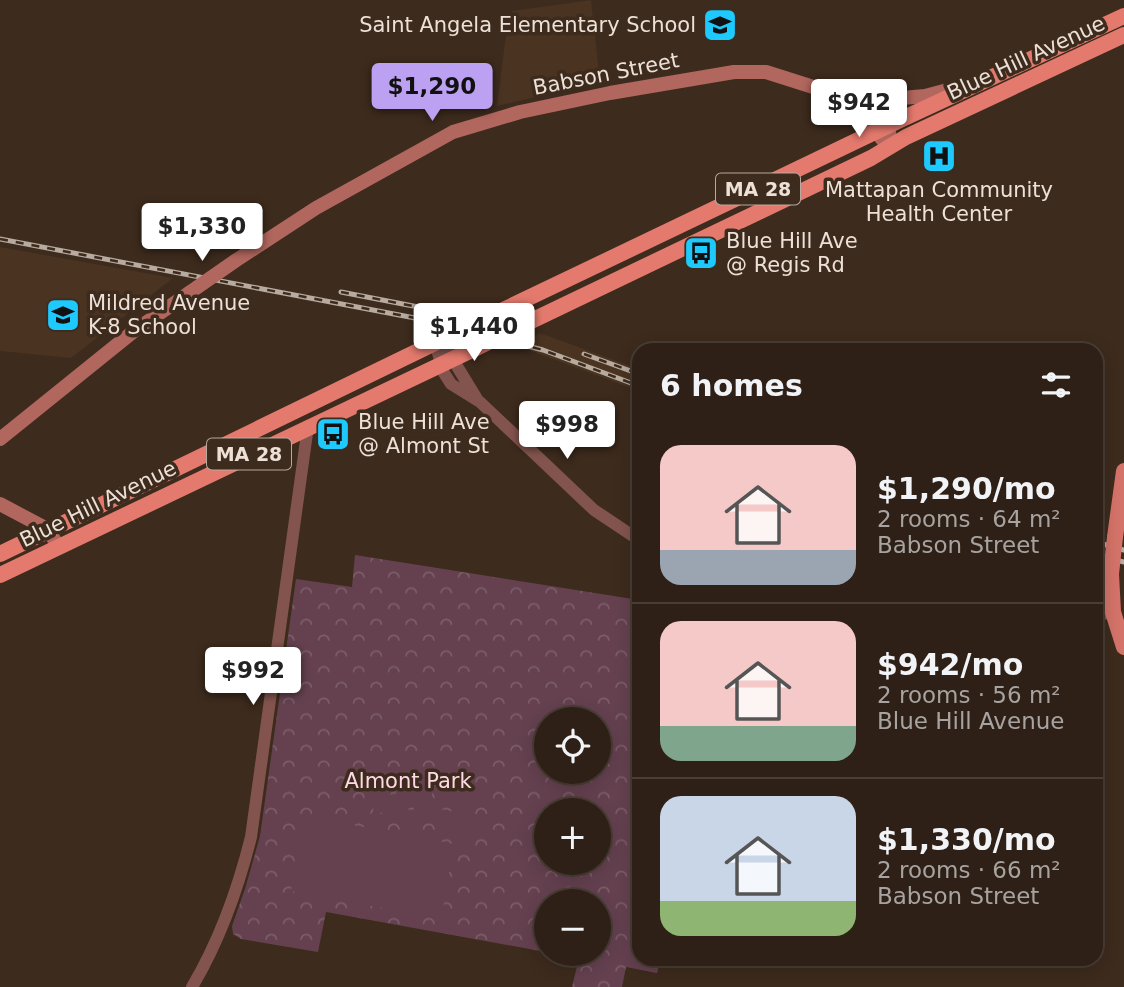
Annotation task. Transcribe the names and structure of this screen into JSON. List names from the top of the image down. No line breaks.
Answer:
{"streets":{"highway":["Blue Hill Avenue","MA 28"],"main road":["Babson Street"]},"crossings":[["Blue Hill Avenue","Babson Street"]],"parks":["Almont Park"],"places":{"school or university":["Saint Angela Elementary School","Mildred Avenue K-8 School"],"hospital":["Mattapan Community Health Center"],"bus stop":["Blue Hill Ave @ Regis Rd","Blue Hill Ave @ Almont St"]},"page":{"price":["$1,290","$942","$1,330","$1,440","$998","$992"],"heading":"6 homes","list":[{"name":"$1,290/mo","note":"2 rooms · 64 m² · Babson Street"},{"name":"$942/mo","note":"2 rooms · 56 m² · Blue Hill Avenue"},{"name":"$1,330/mo","note":"2 rooms · 66 m² · Babson Street"}],"map_buttons":["+","−"]}}
